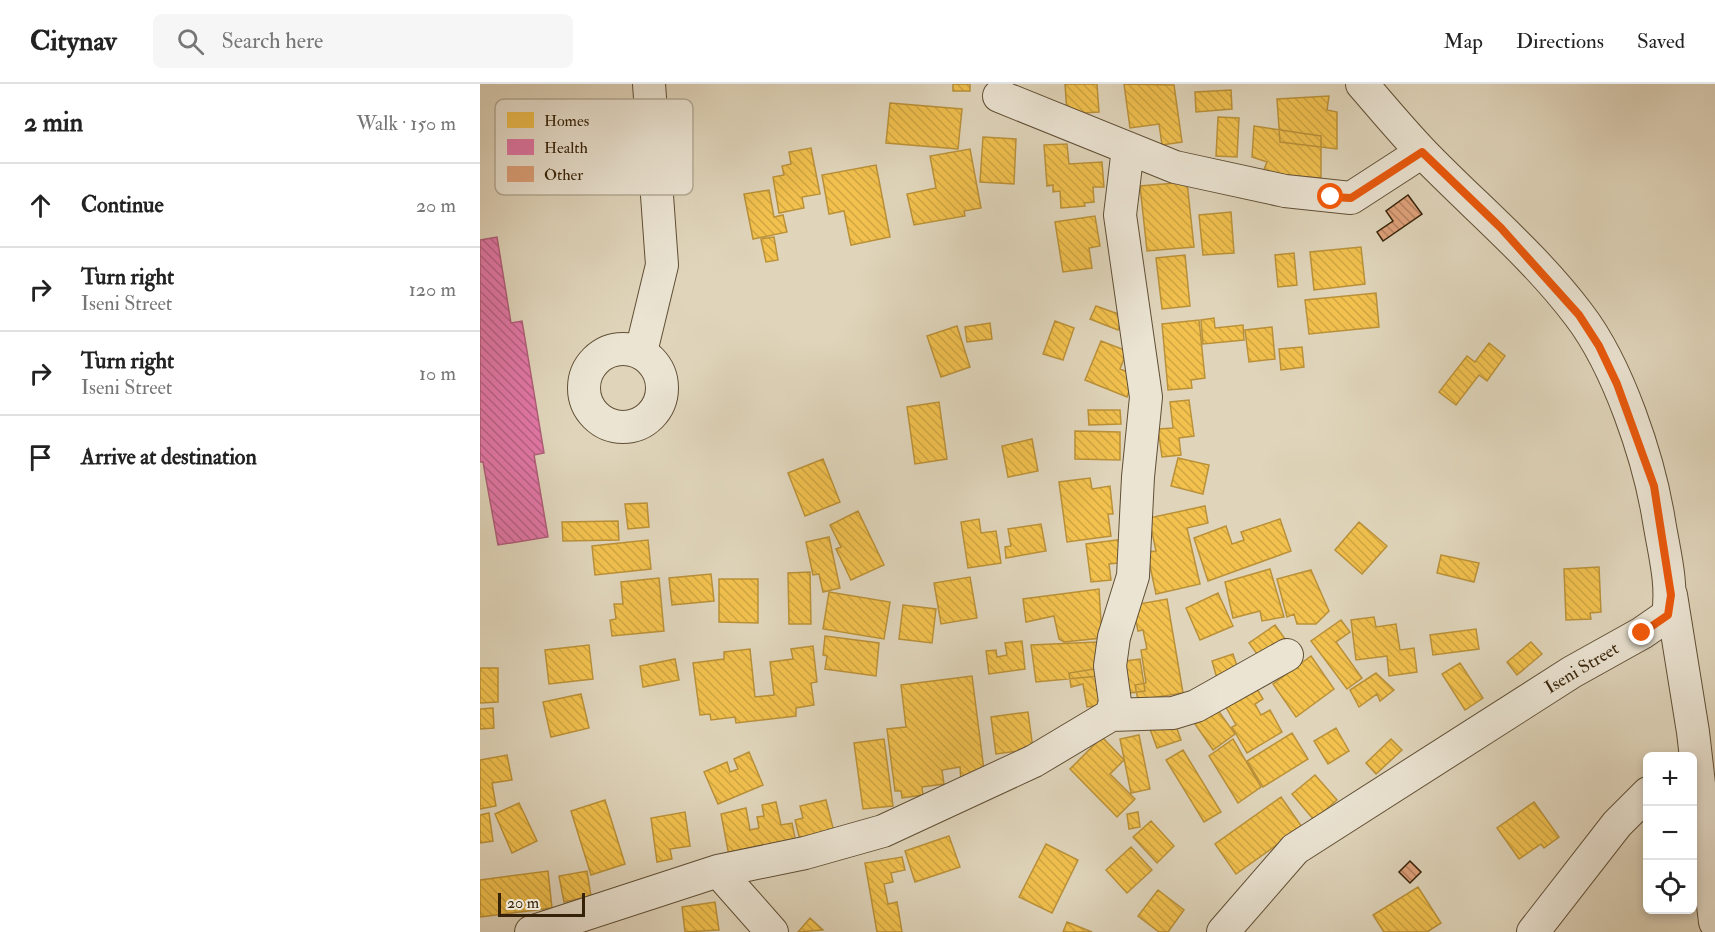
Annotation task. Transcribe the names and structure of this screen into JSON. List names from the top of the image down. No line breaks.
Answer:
{"streets":{"street":["Iseni Street"]},"legend":["Homes","Health","Other"],"scale_bar":"20 m","page":{"header":"Citynav","search":"Search here","nav":["Map","Directions","Saved"],"heading":["2 min","Walk · 150 m"],"list":[["Continue","20 m"],["Turn right","Iseni Street","120 m"],["Turn right","Iseni Street","10 m"],"Arrive at destination"],"map_buttons":["+","−"],"scale":"20 m"}}
